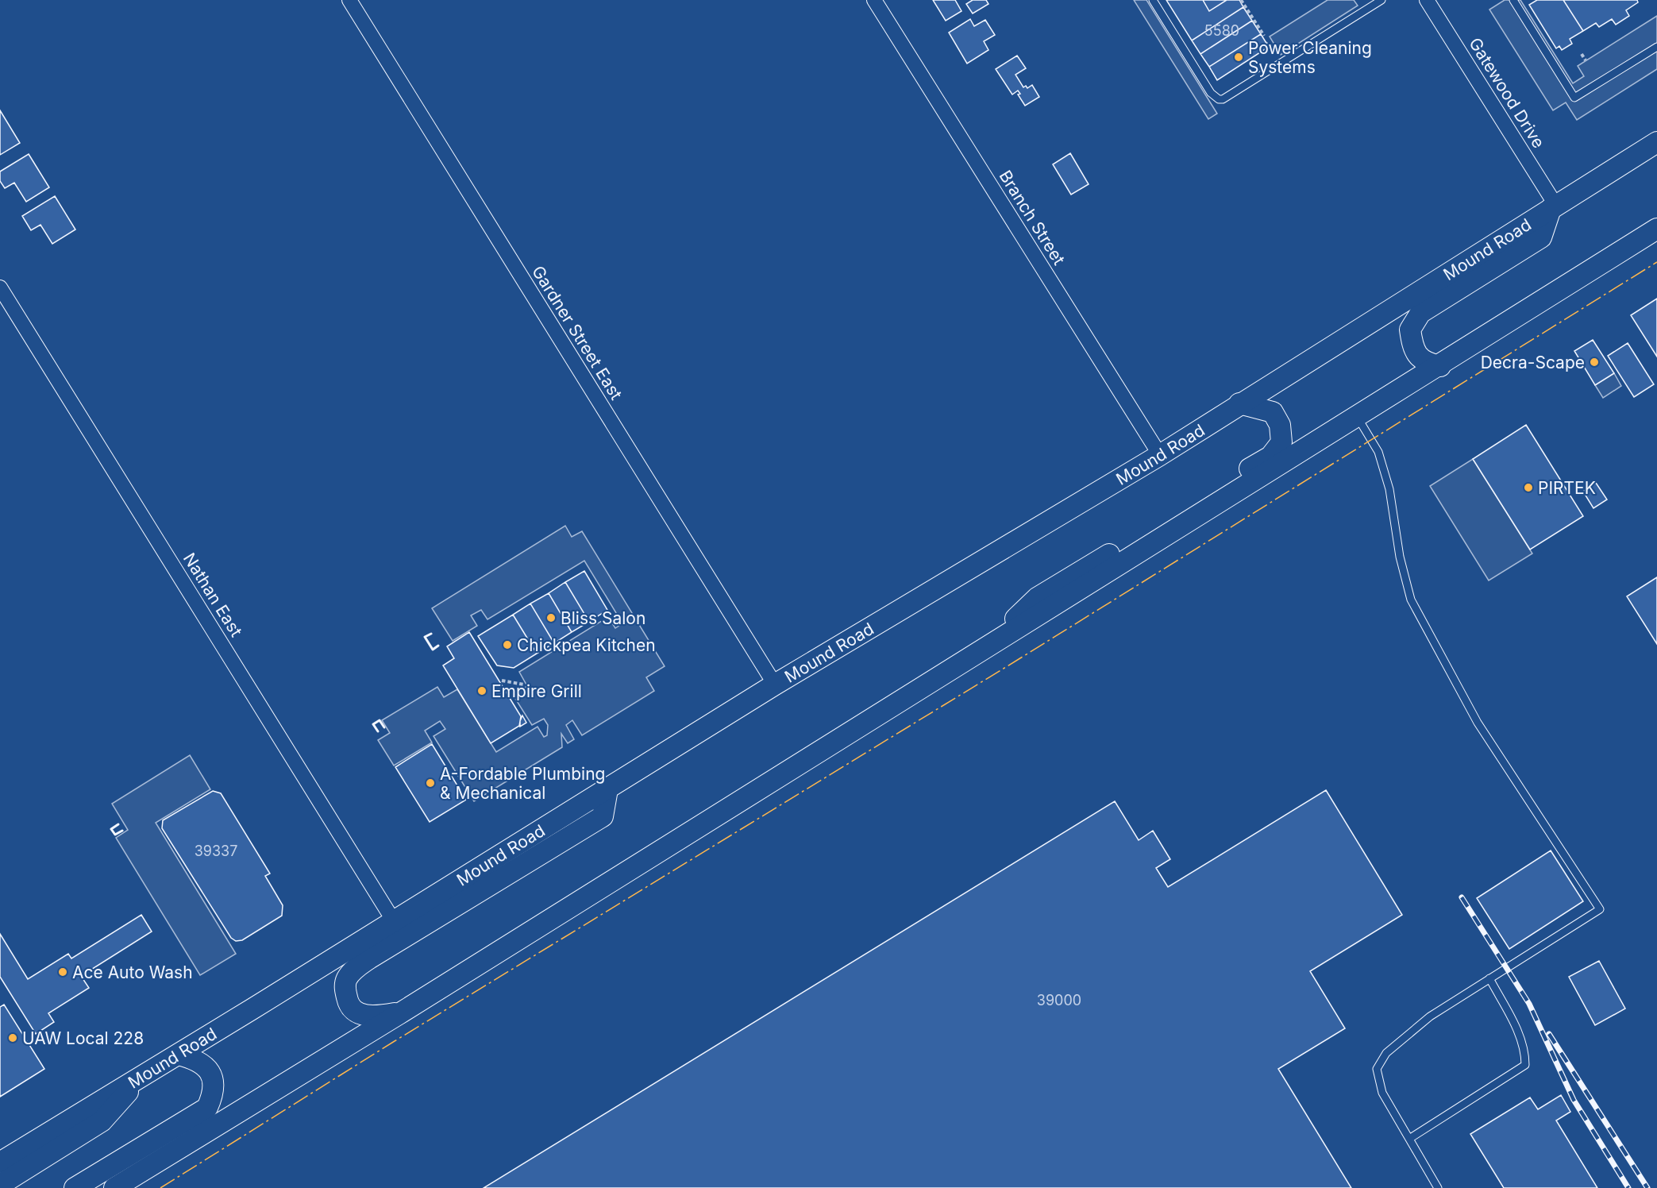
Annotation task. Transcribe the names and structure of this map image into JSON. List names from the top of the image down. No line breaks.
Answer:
{"streets":{"main road":["Mound Road"],"street":["Gatewood Drive","Branch Street","Gardner Street East","Nathan East"]},"crossings":[["Gatewood Drive","Mound Road"],["Branch Street","Mound Road"],["Mound Road","Gardner Street East"],["Mound Road","Nathan East"]],"places":["Power Cleaning Systems","Decra-Scape","PIRTEK","Bliss Salon","Chickpea Kitchen","Empire Grill","A-Fordable Plumbing & Mechanical","Ace Auto Wash","UAW Local 228"],"house_numbers":["5580","39337","39000"]}
